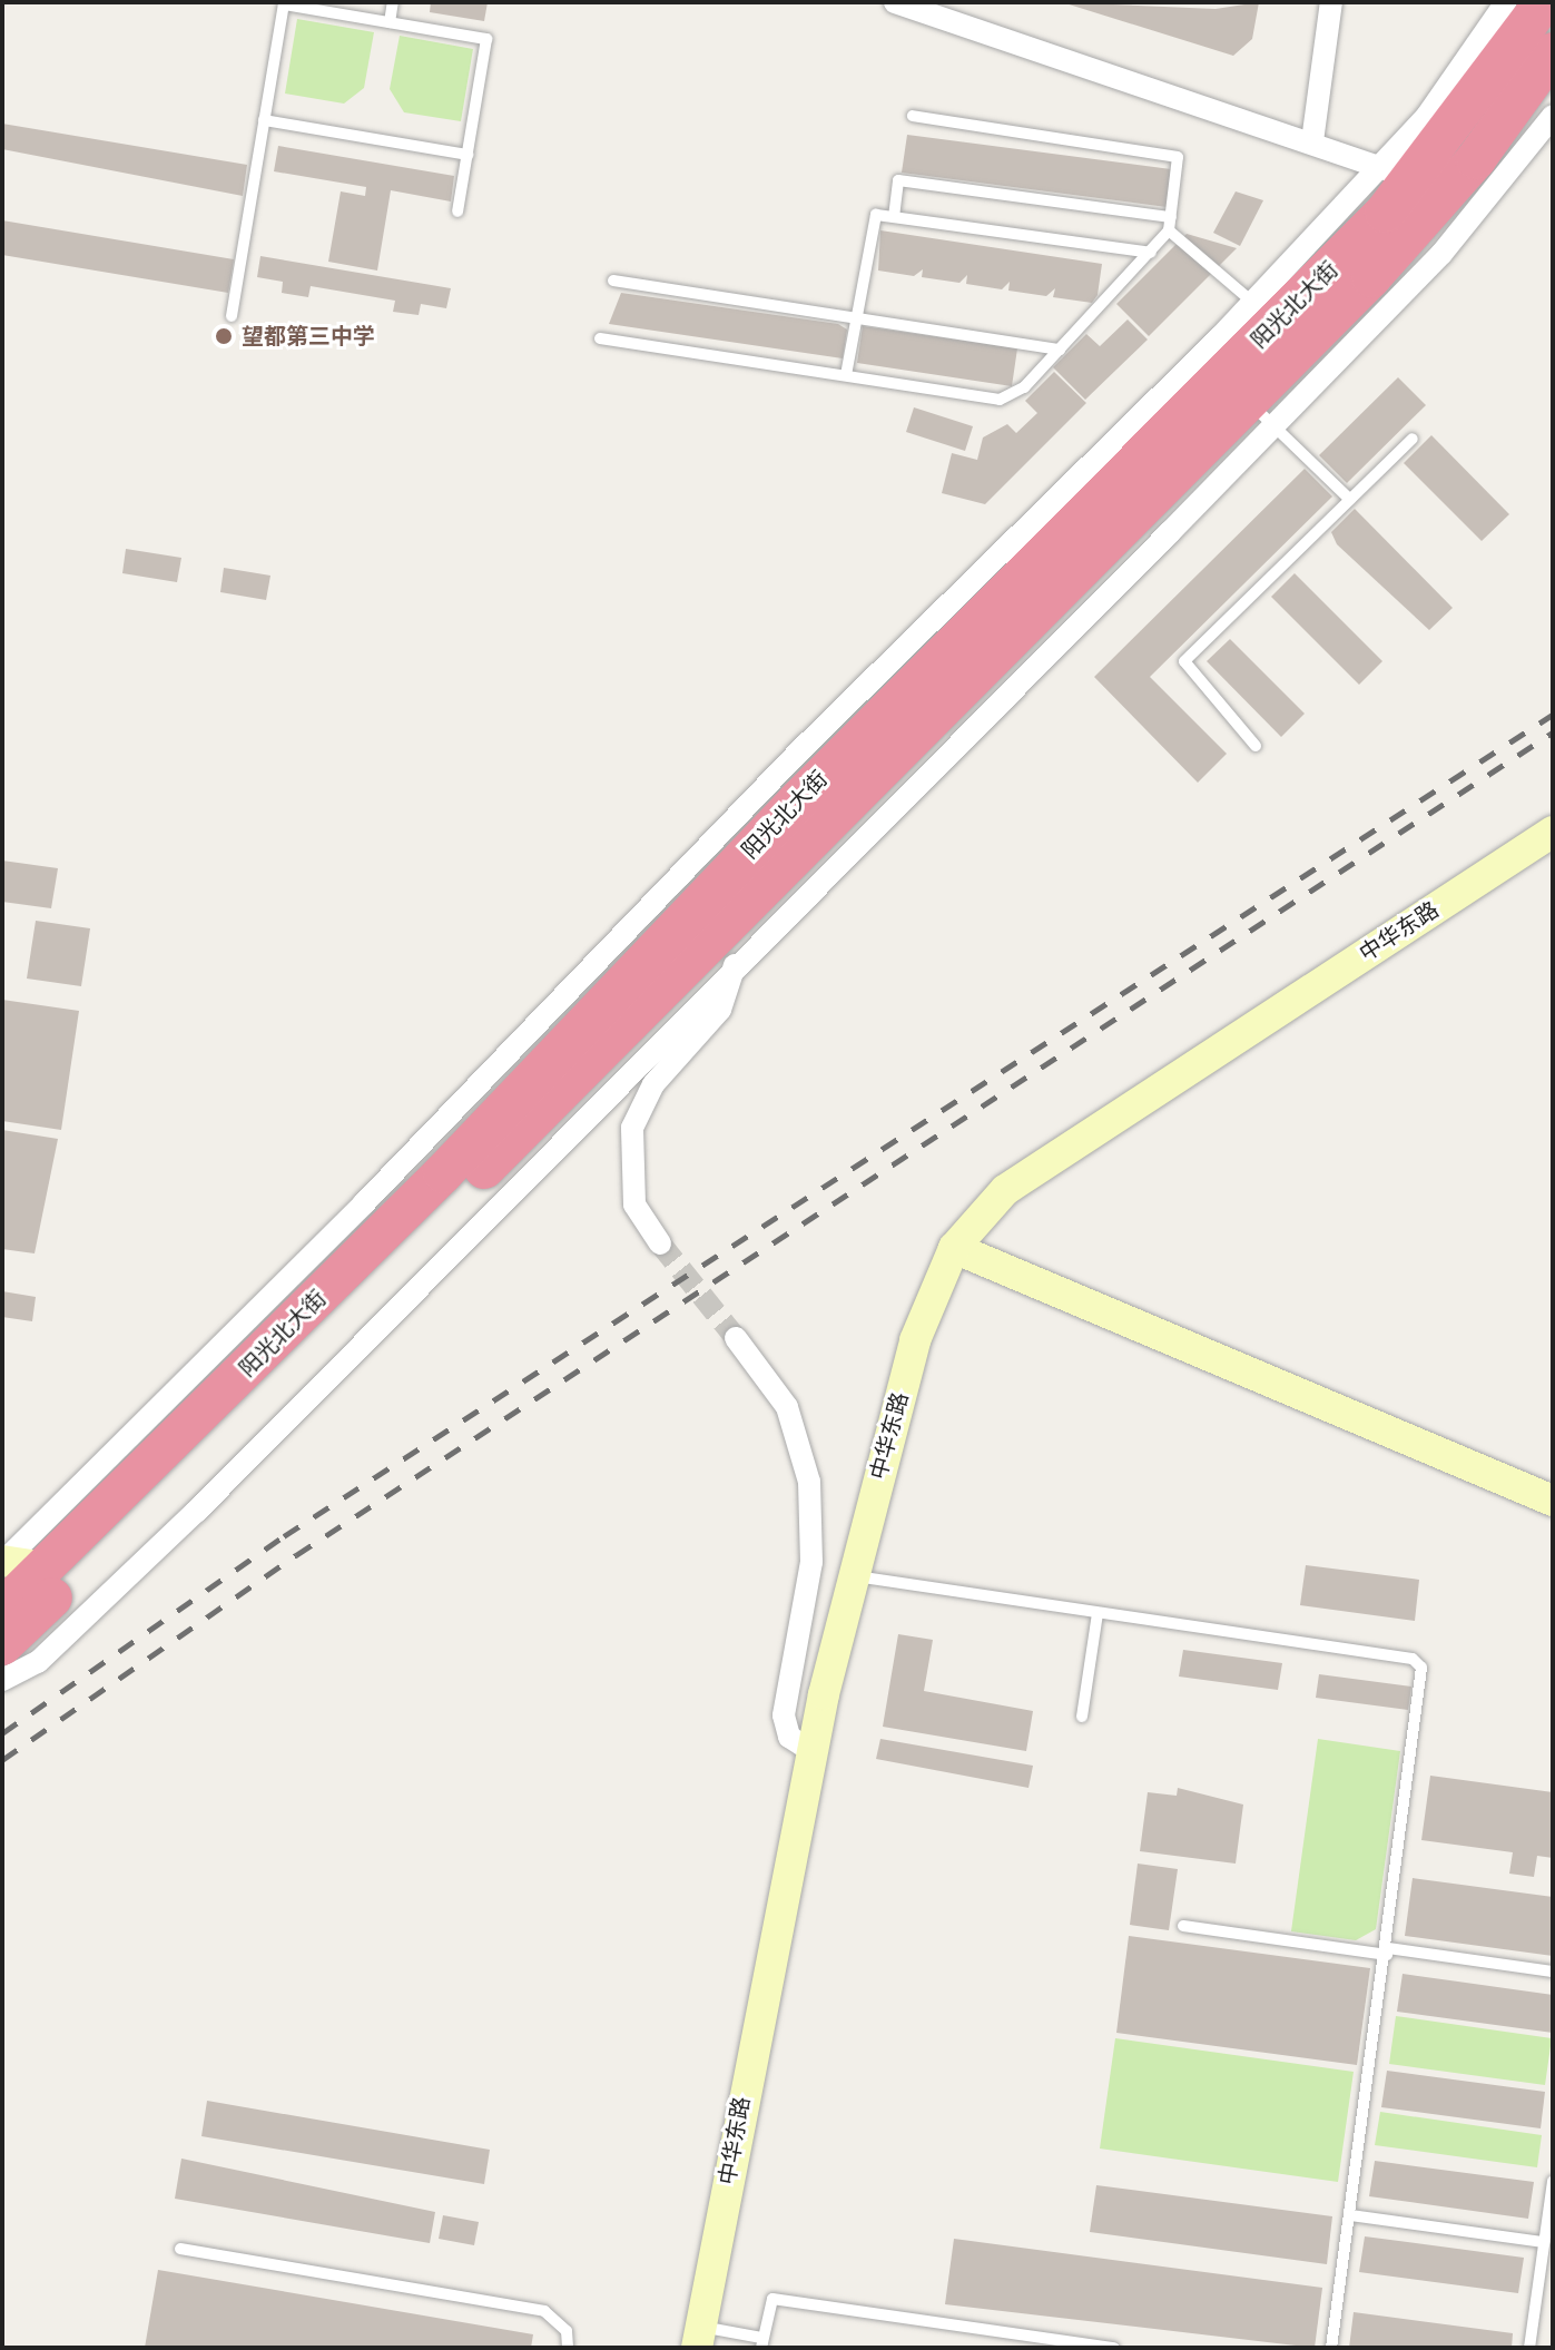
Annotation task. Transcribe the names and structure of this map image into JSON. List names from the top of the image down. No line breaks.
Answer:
{"streets":{"highway":["阳光北大街"],"street":["中华东路"]},"places":["望都第三中学"]}
